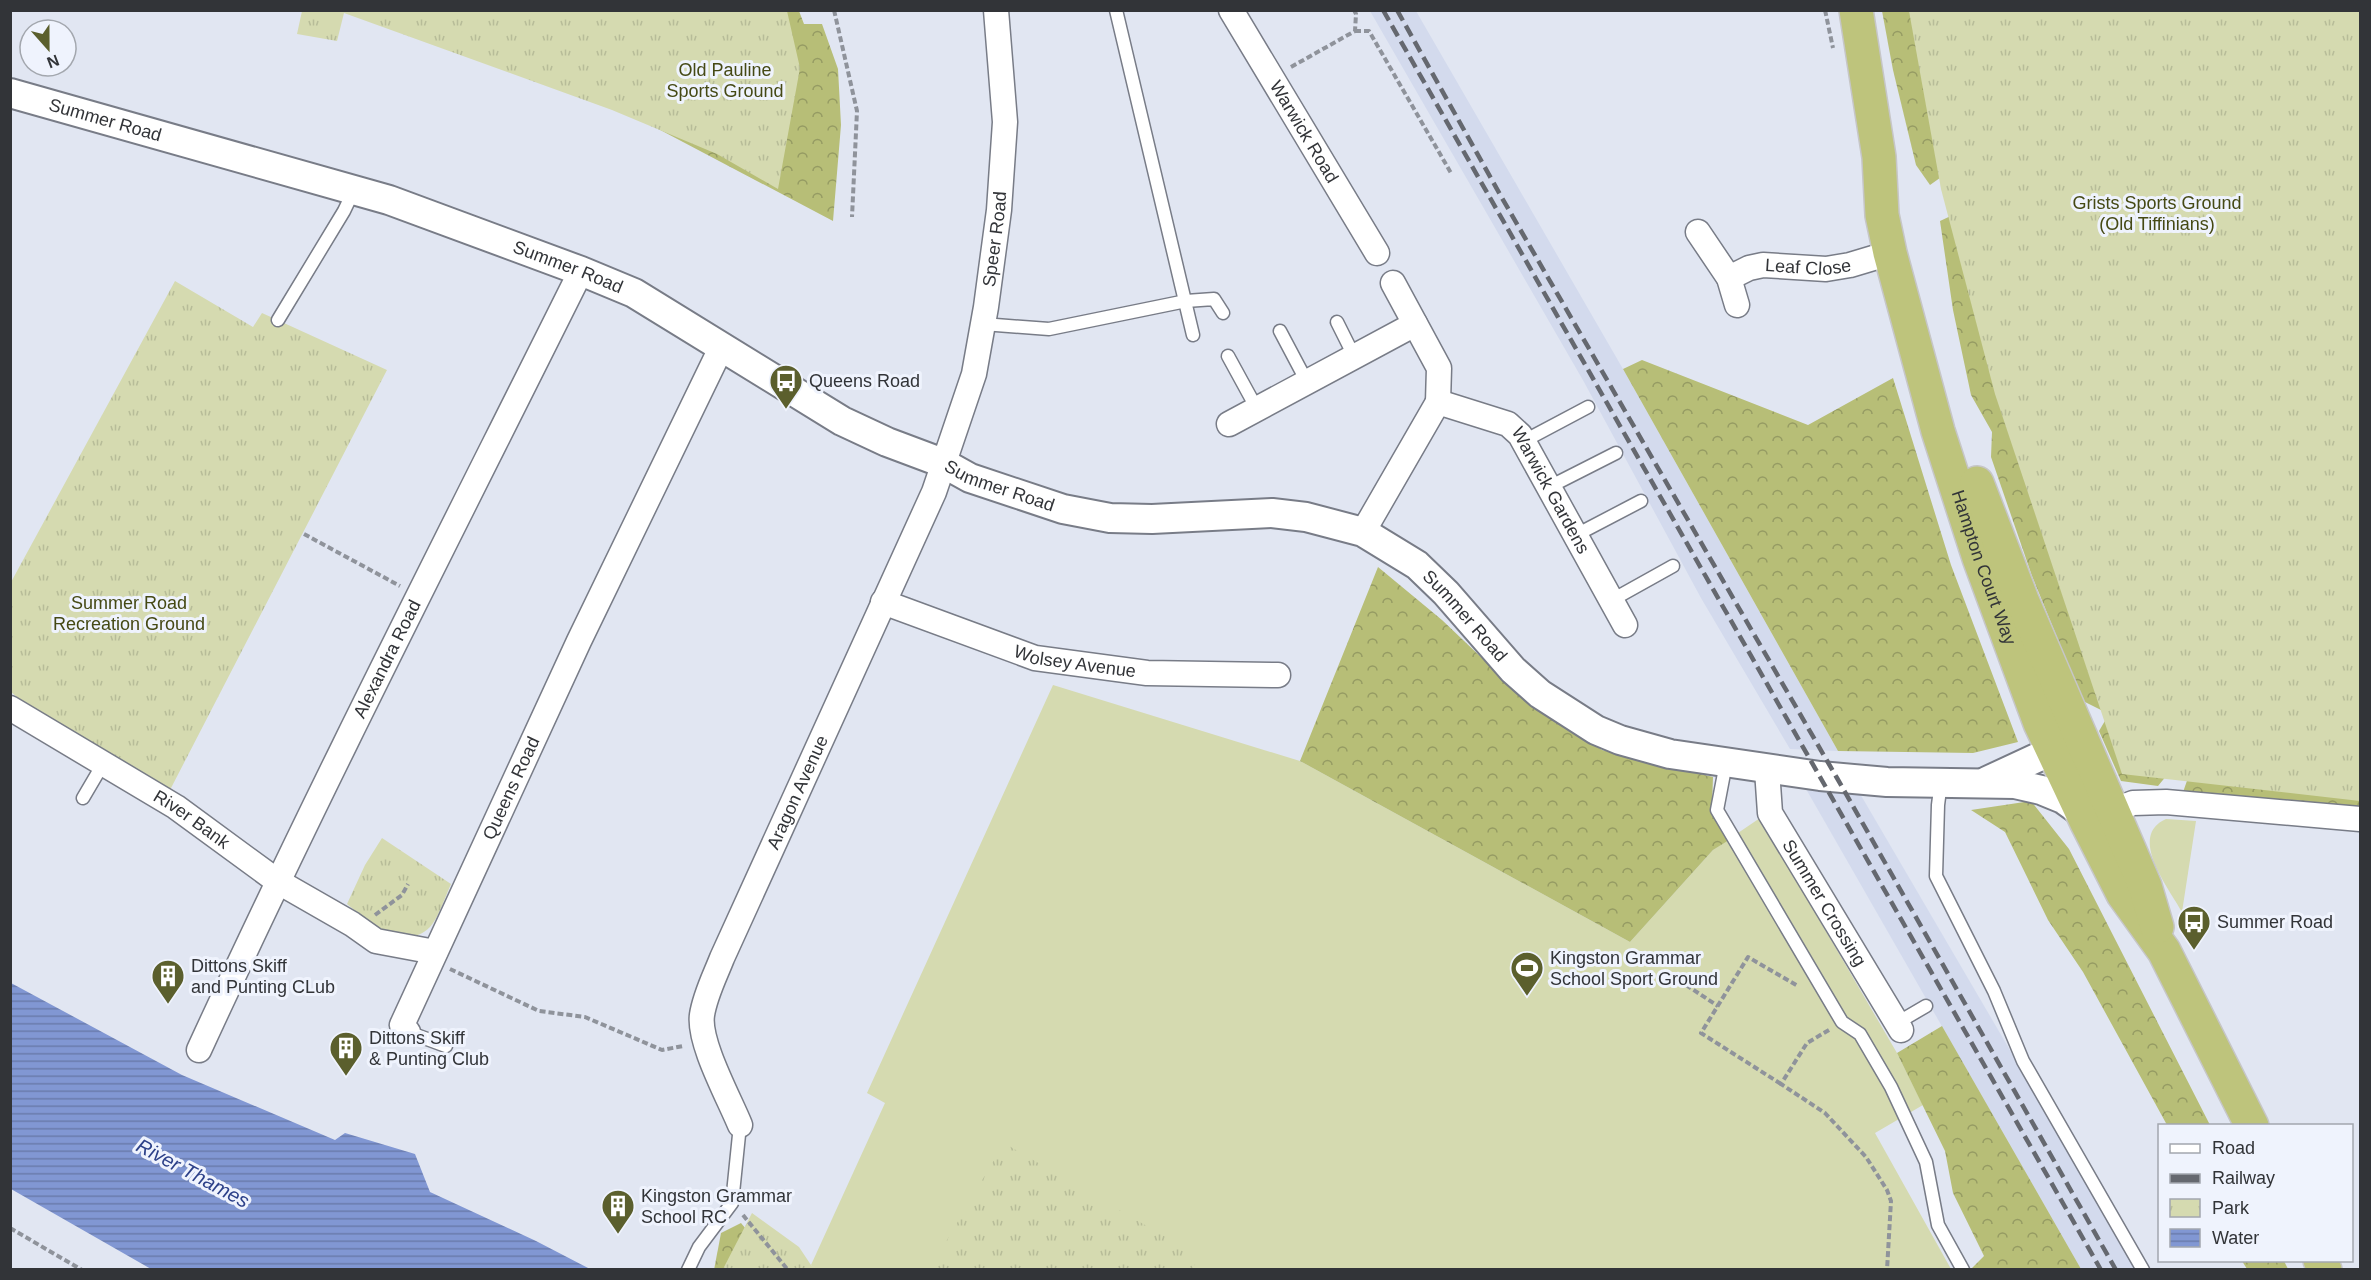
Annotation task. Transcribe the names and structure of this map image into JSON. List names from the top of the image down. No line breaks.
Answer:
{"streets":{"highway":["Hampton Court Way"],"street":["Summer Road","Warwick Road","Speer Road","Leaf Close","Warwick Gardens","Alexandra Road","Wolsey Avenue","Queens Road","Aragon Avenue","River Bank","Summer Crossing"]},"crossings":[["Summer Road","Speer Road"],["Summer Road","Hampton Court Way"],["Summer Road","Alexandra Road"],["Summer Road","Queens Road"],["Summer Road","Aragon Avenue"],["Summer Road","Summer Crossing"],["Speer Road","Aragon Avenue"],["Leaf Close","Hampton Court Way"],["Alexandra Road","River Bank"],["Wolsey Avenue","Aragon Avenue"],["Queens Road","River Bank"]],"water":["River Thames"],"parks":["Old Pauline Sports Ground","Grists Sports Ground (Old Tiffinians)","Summer Road Recreation Ground"],"places":{"bus stop":["Queens Road","Summer Road"],"sports":["Kingston Grammar School Sport Ground"],"building":["Dittons Skiff and Punting CLub","Dittons Skiff & Punting Club","Kingston Grammar School RC"]},"legend":["Road","Railway","Park","Water"],"north":"bottom"}
